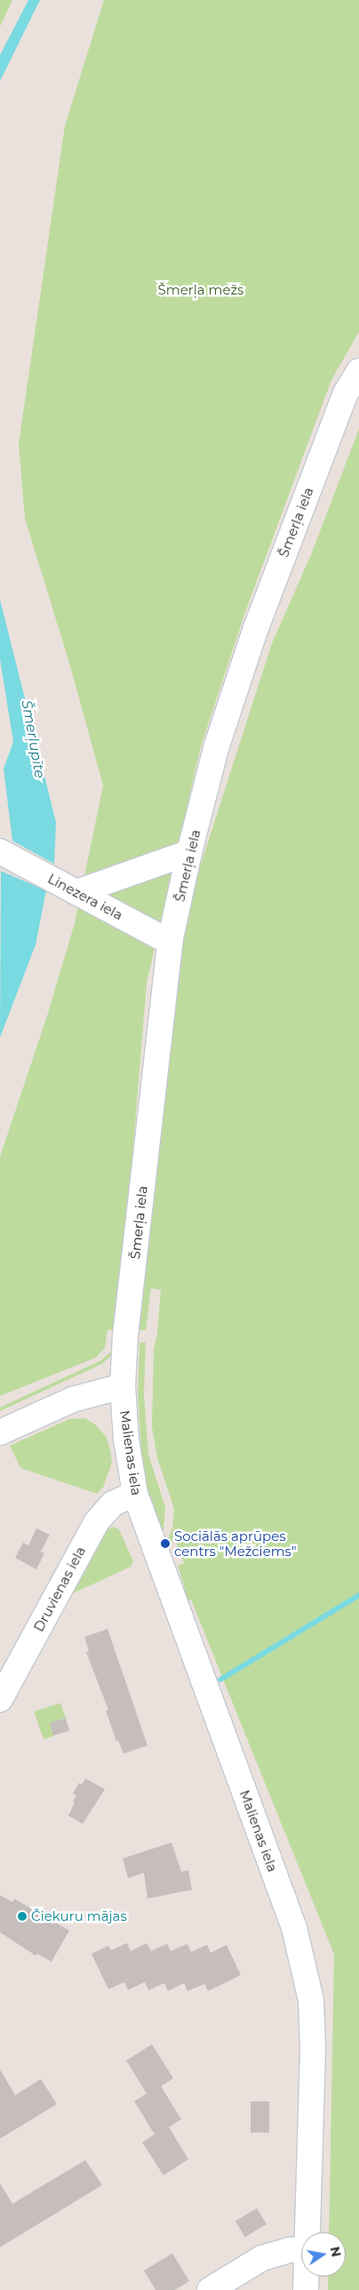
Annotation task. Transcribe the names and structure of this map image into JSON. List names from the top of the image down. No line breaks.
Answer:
{"streets":{"street":["Šmerļa iela","Linezera iela","Malienas iela","Druvienas iela"]},"crossings":[["Šmerļa iela","Linezera iela"],["Šmerļa iela","Malienas iela"],["Malienas iela","Druvienas iela"]],"water":["Šmerļupīte"],"parks":["Šmerļa mežs"],"places":["Sociālās aprūpes centrs \"Mežciems\"","Čiekuru mājas"],"north":"right"}
